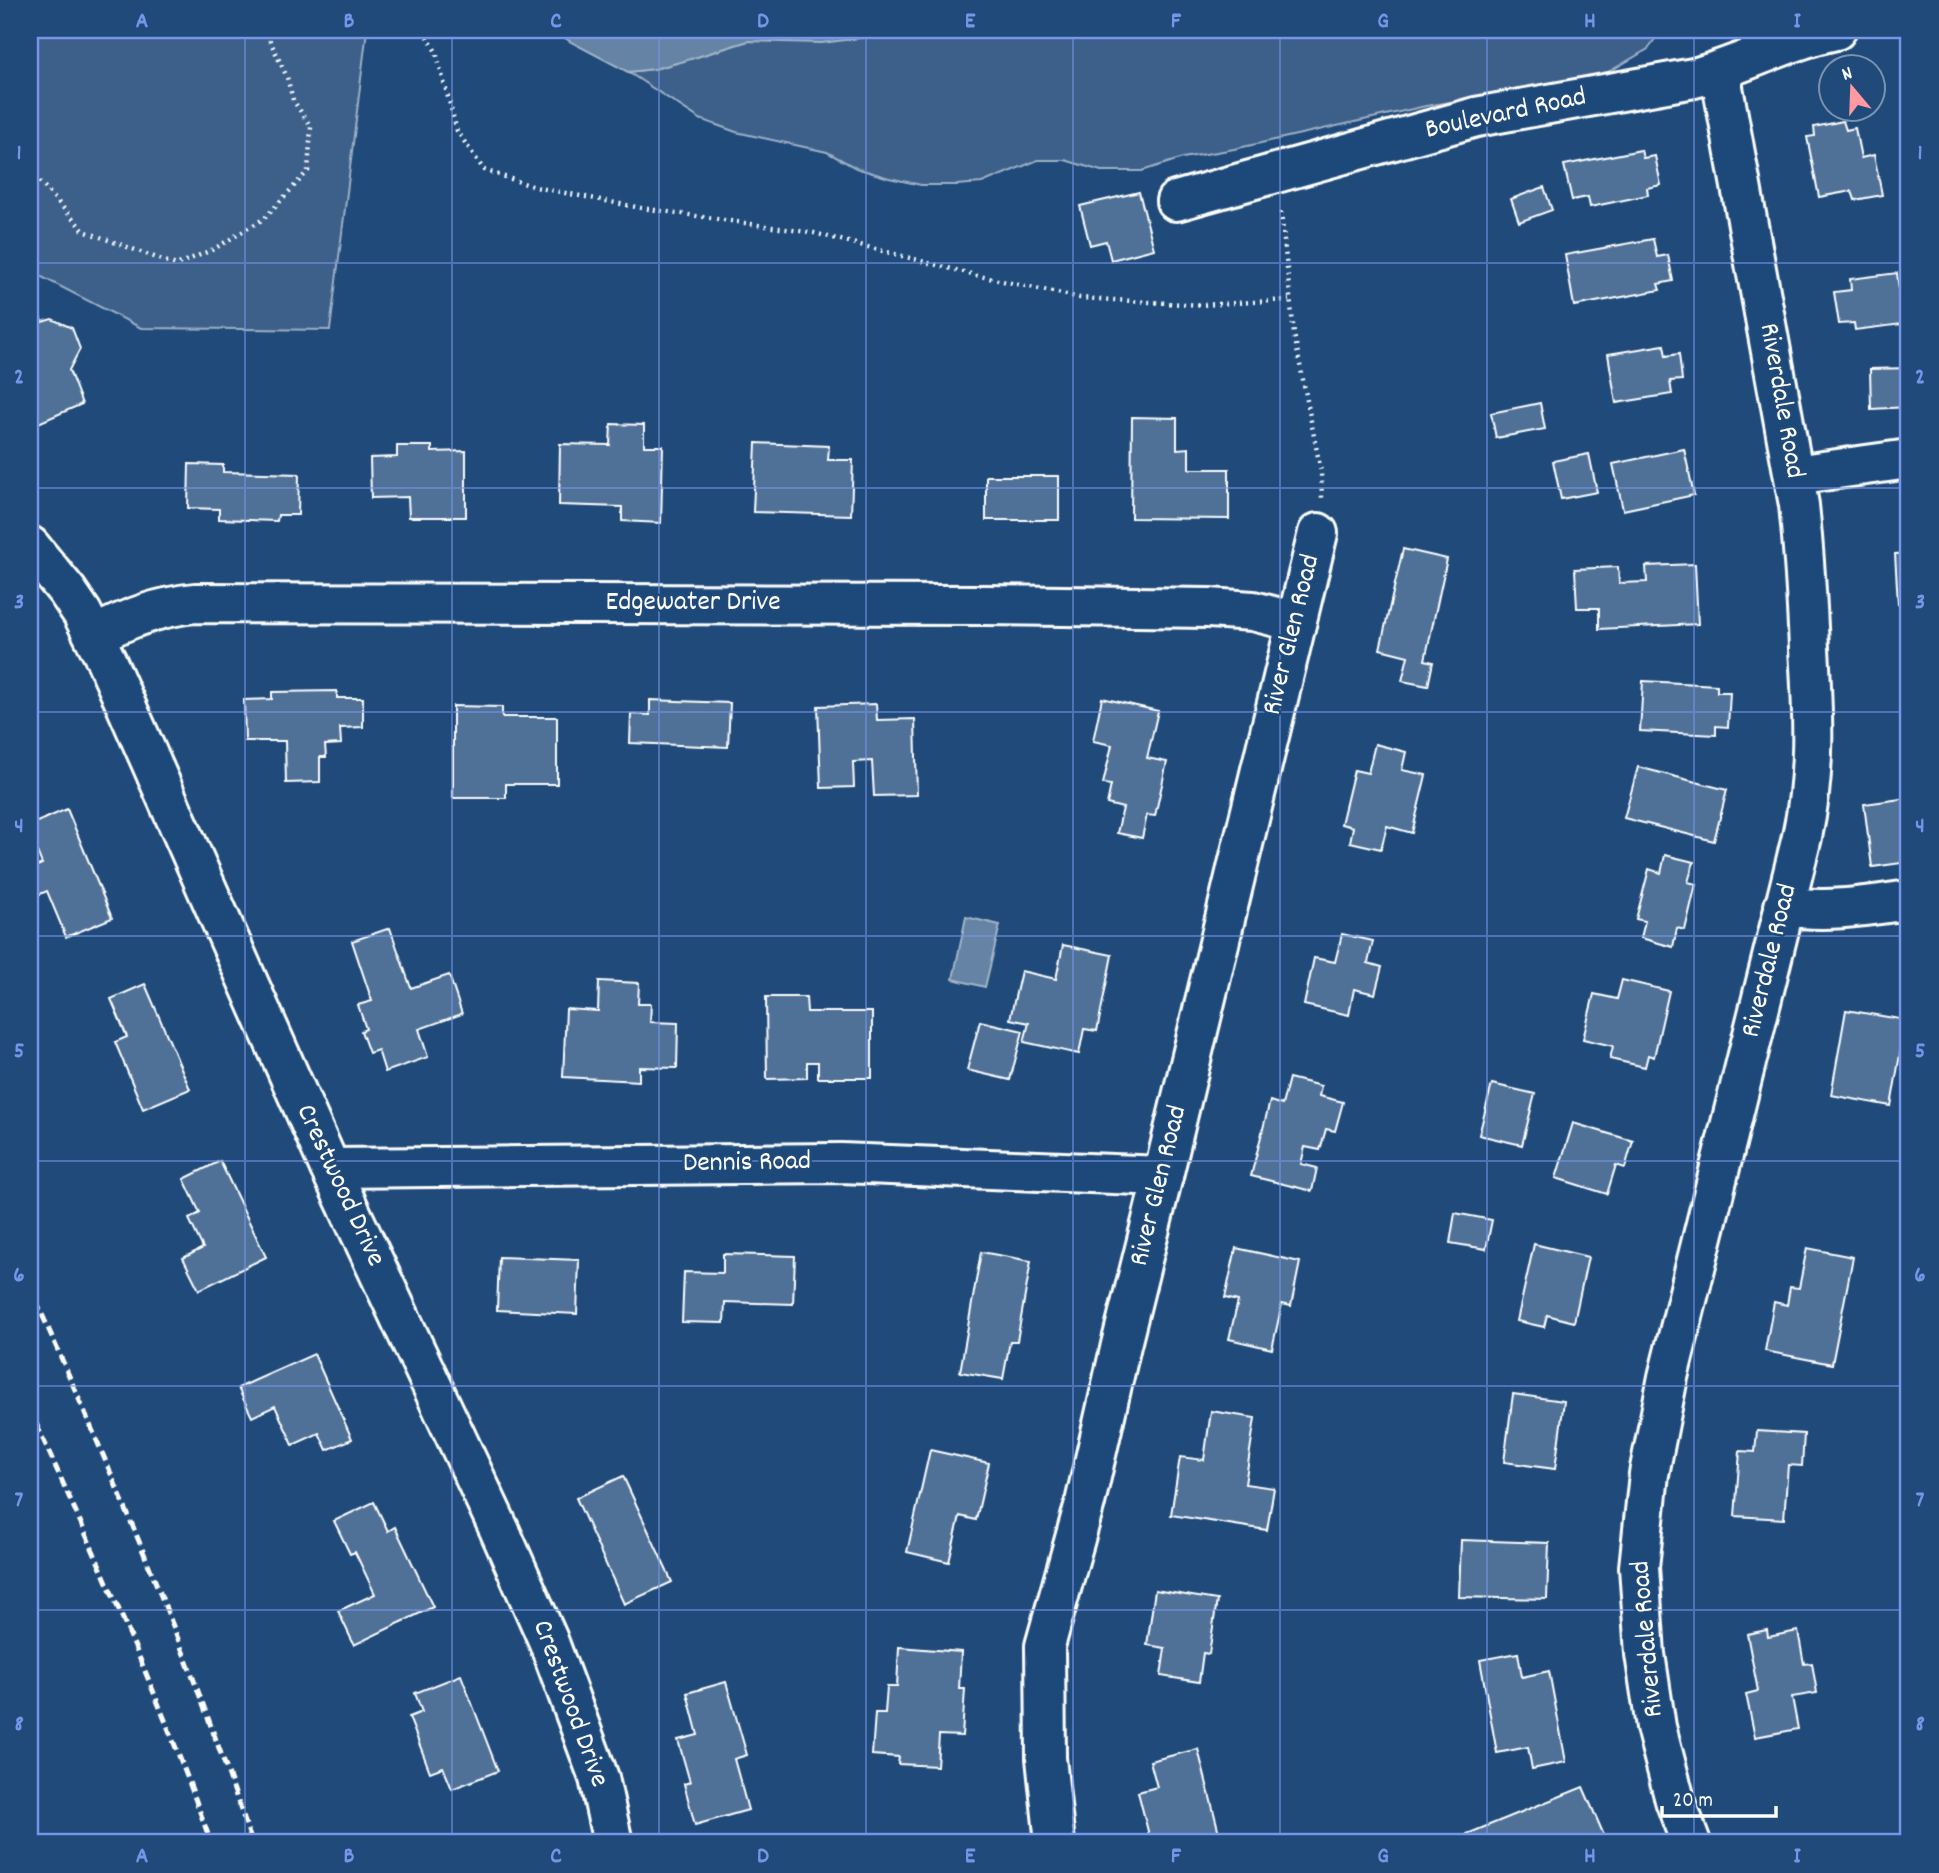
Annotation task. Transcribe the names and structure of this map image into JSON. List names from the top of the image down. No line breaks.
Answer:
{"streets":{"street":["Boulevard Road","Riverdale Road","Edgewater Drive","River Glen Road","Dennis Road","Crestwood Drive"]},"crossings":[["Boulevard Road","Riverdale Road"],["Edgewater Drive","River Glen Road"],["Edgewater Drive","Crestwood Drive"],["River Glen Road","Dennis Road"],["Dennis Road","Crestwood Drive"]],"scale_bar":"20 m","north":"top","grid":{"columns":["A","B","C","D","E","F","G","H","I"],"rows":["1","2","3","4","5","6","7","8"]}}
